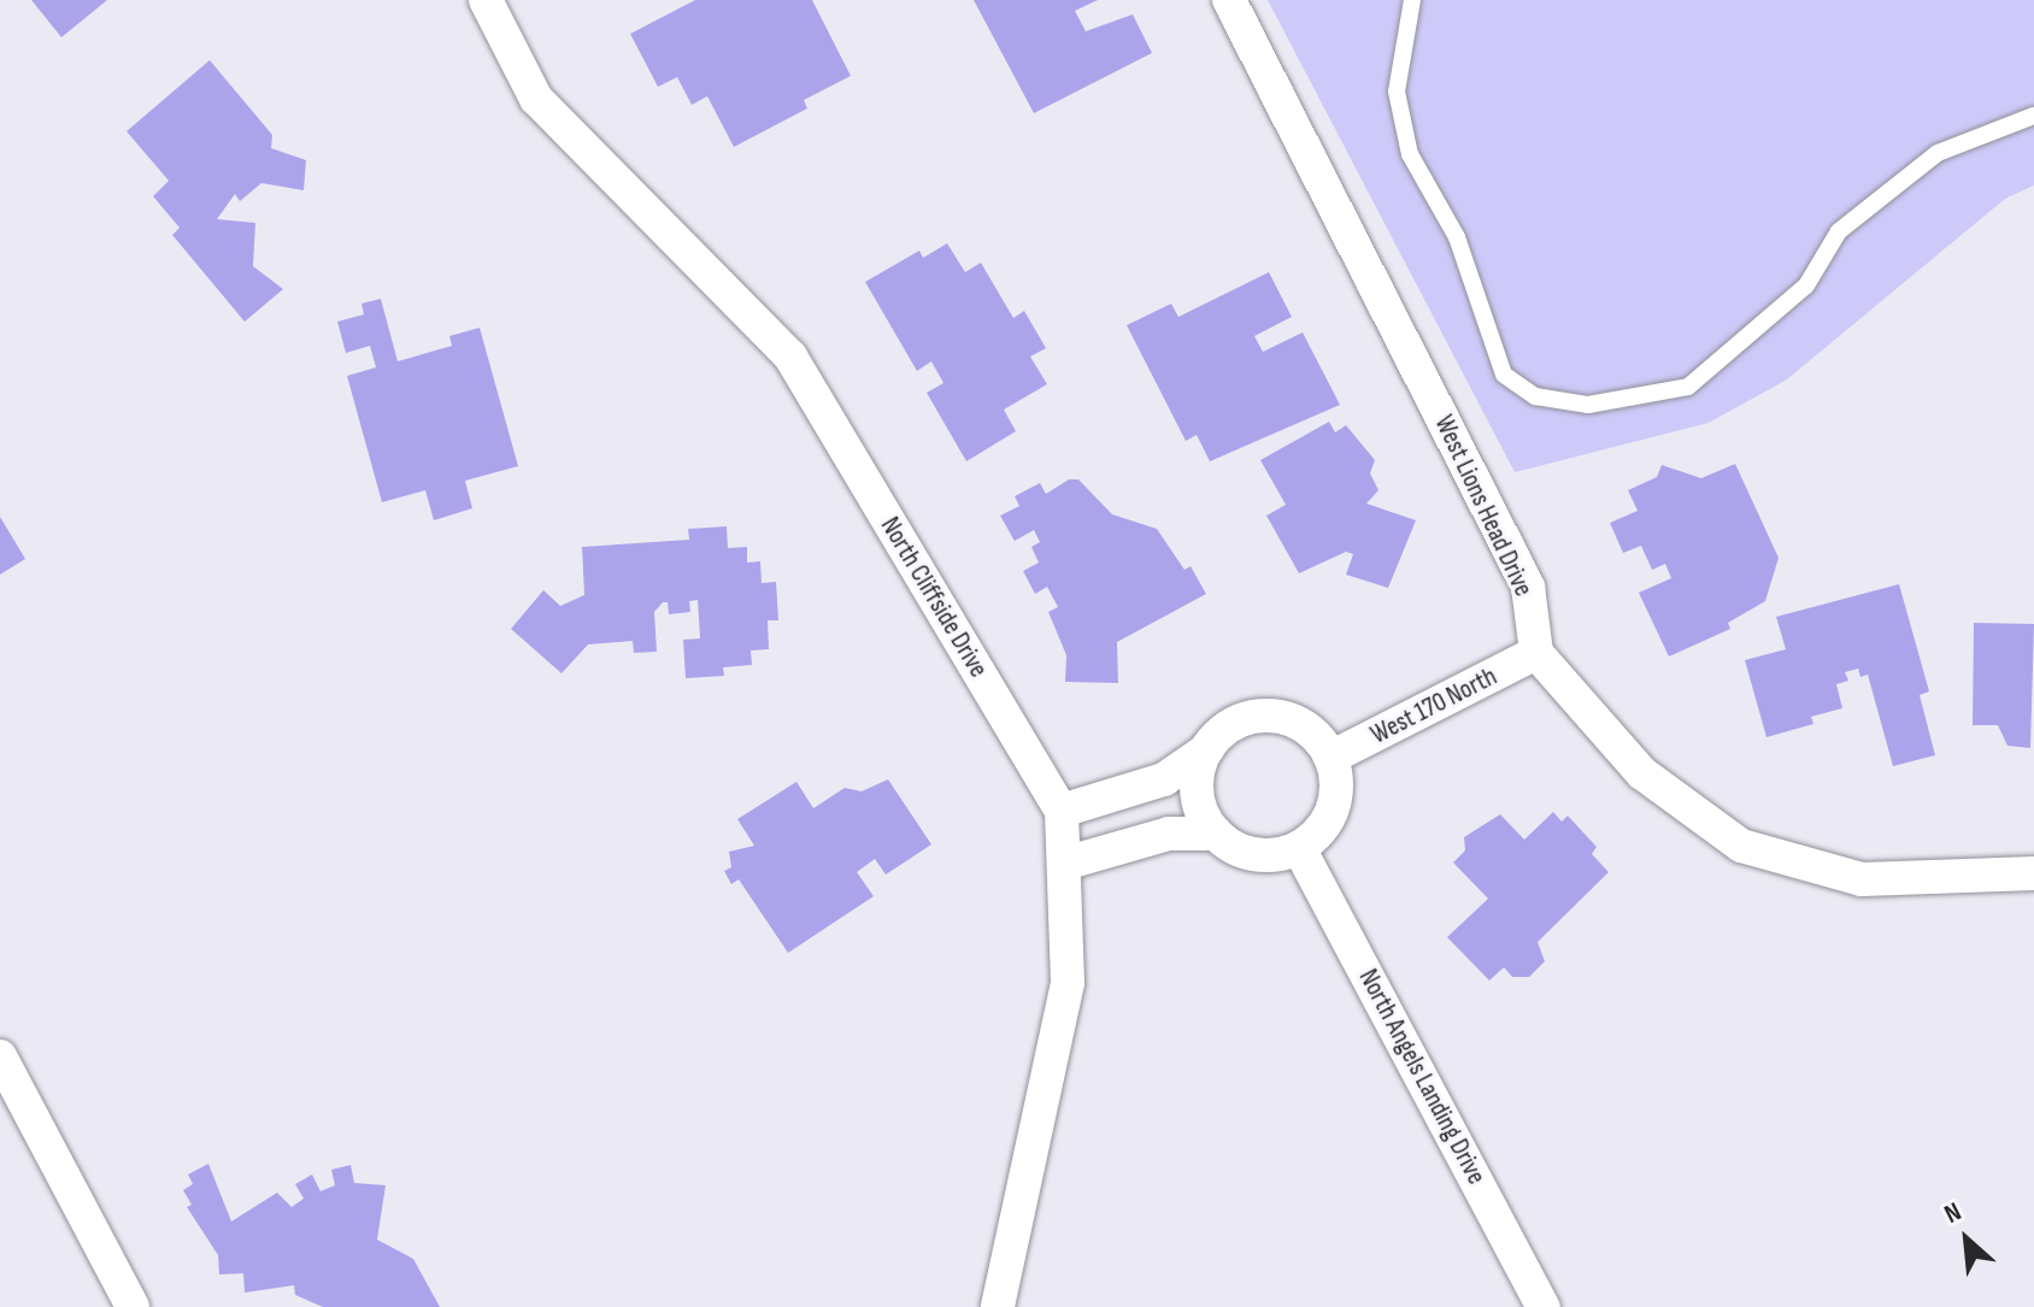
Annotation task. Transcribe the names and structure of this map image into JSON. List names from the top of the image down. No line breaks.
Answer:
{"streets":{"street":["West Lions Head Drive","North Cliffside Drive","West 170 North","North Angels Landing Drive"]},"crossings":[["West Lions Head Drive","West 170 North"],["West 170 North","North Angels Landing Drive"]],"north":"top left"}
